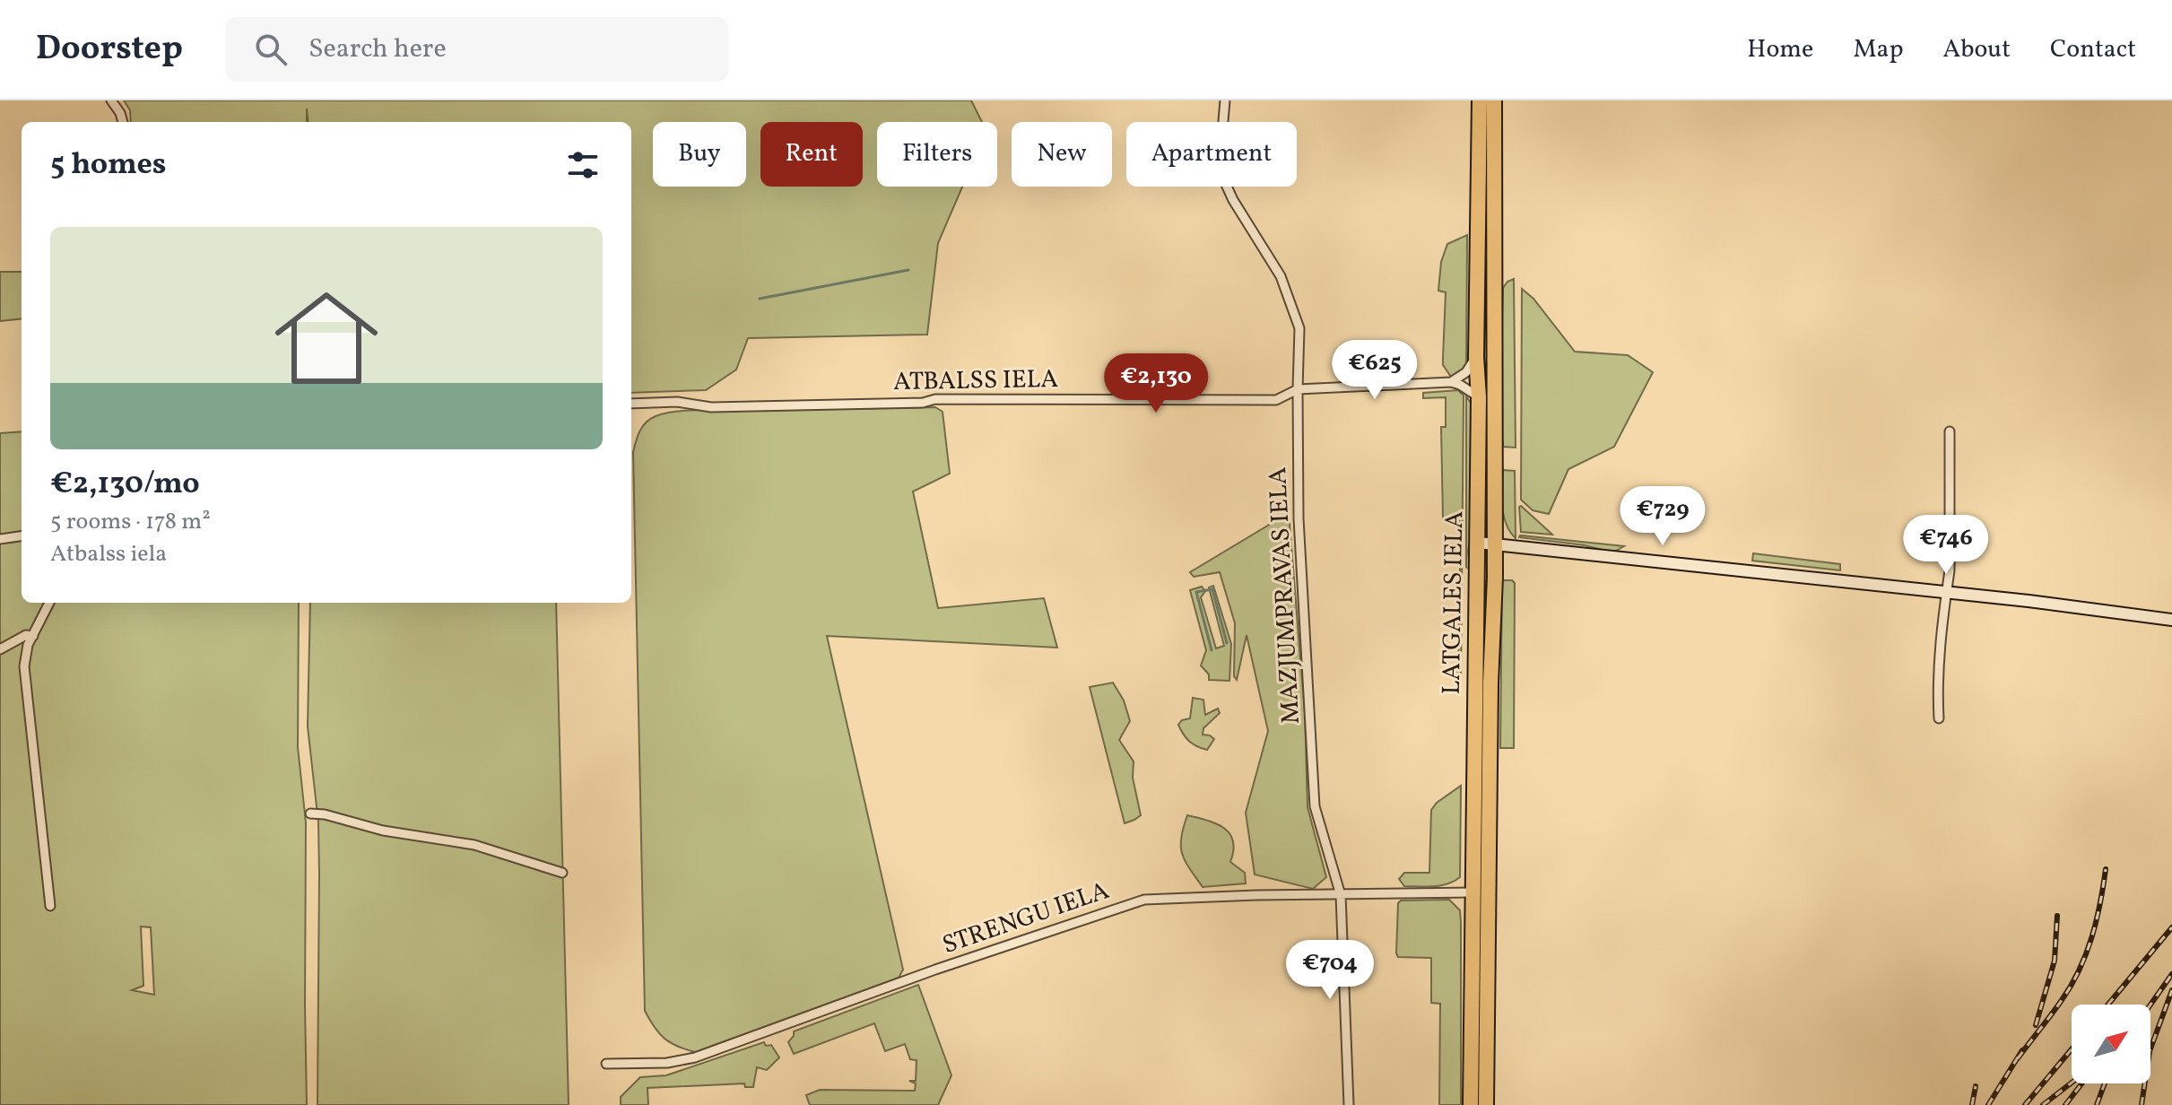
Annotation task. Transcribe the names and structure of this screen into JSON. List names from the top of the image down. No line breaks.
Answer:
{"streets":{"highway":["LATGALES IELA"],"street":["ATBALSS IELA","MAZJUMPRAVAS IELA","STRENGU IELA"]},"crossings":[["ATBALSS IELA","MAZJUMPRAVAS IELA"],["MAZJUMPRAVAS IELA","STRENGU IELA"],["LATGALES IELA","STRENGU IELA"]],"north":"top right","page":{"header":"Doorstep","search":"Search here","nav":["Home","Map","About","Contact"],"chip":["Buy","Rent","Filters","New","Apartment"],"heading":"5 homes","list":[{"name":"€2,130/mo","note":"5 rooms · 178 m² · Atbalss iela"}],"price":["€625","€2,130","€729","€746","€704"]}}
